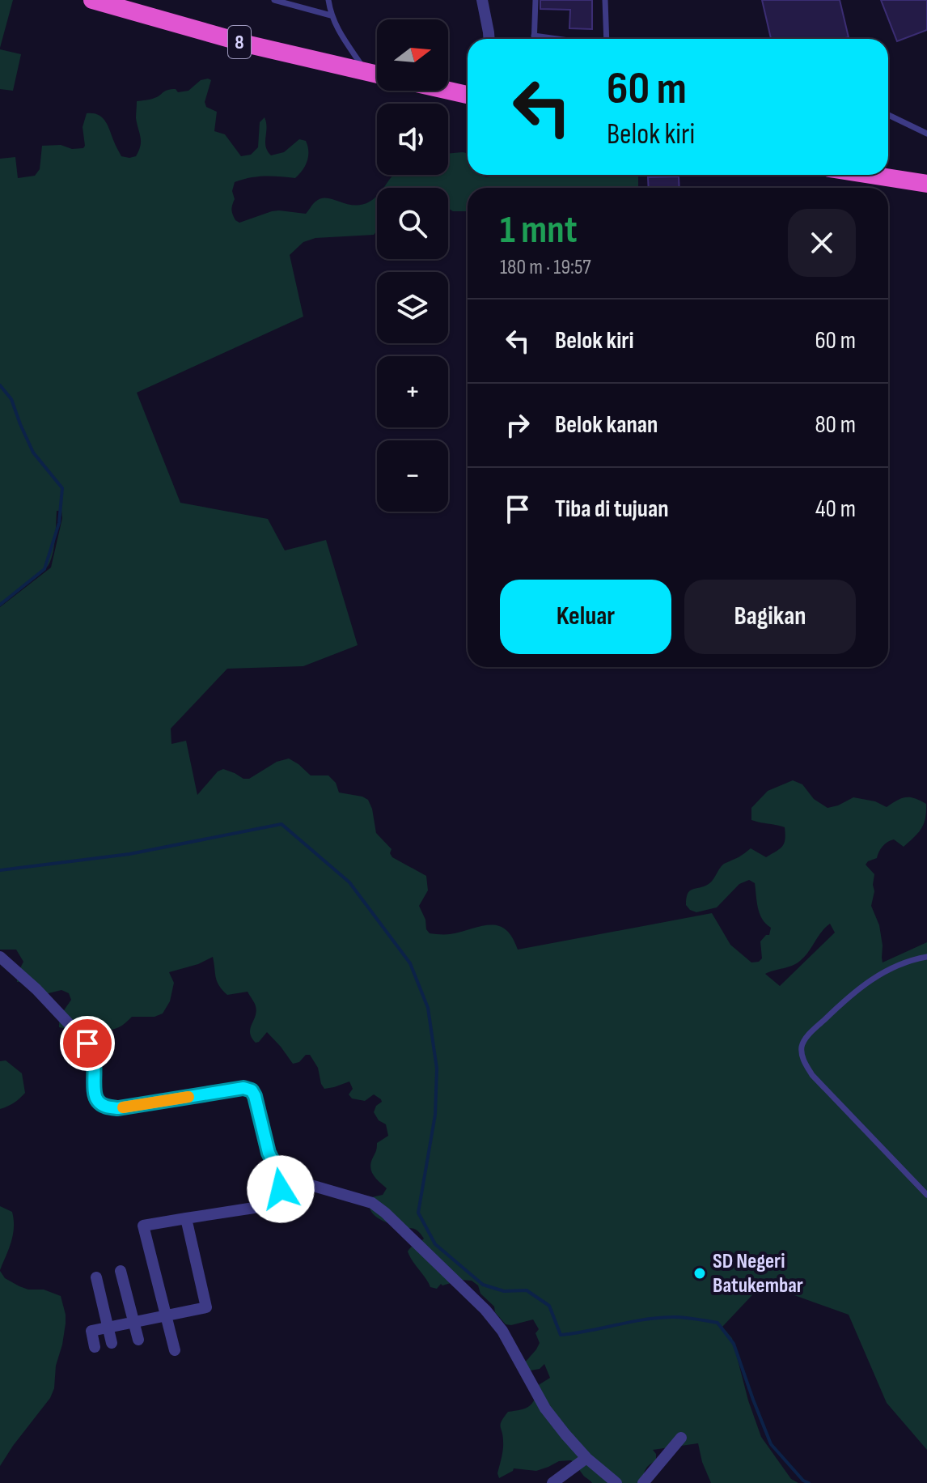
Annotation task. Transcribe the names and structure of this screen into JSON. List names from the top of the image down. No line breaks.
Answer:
{"streets":{"highway":["8"]},"places":["SD Negeri Batukembar"],"north":"right","page":{"map_buttons":["+","−"],"turn":["60 m","Belok kiri"],"heading":["1 mnt","180 m · 19:57"],"list":[{"name":"Belok kiri","value":"60 m"},{"name":"Belok kanan","value":"80 m"},{"name":"Tiba di tujuan","value":"40 m"}],"buttons":["Keluar","Bagikan"]}}
